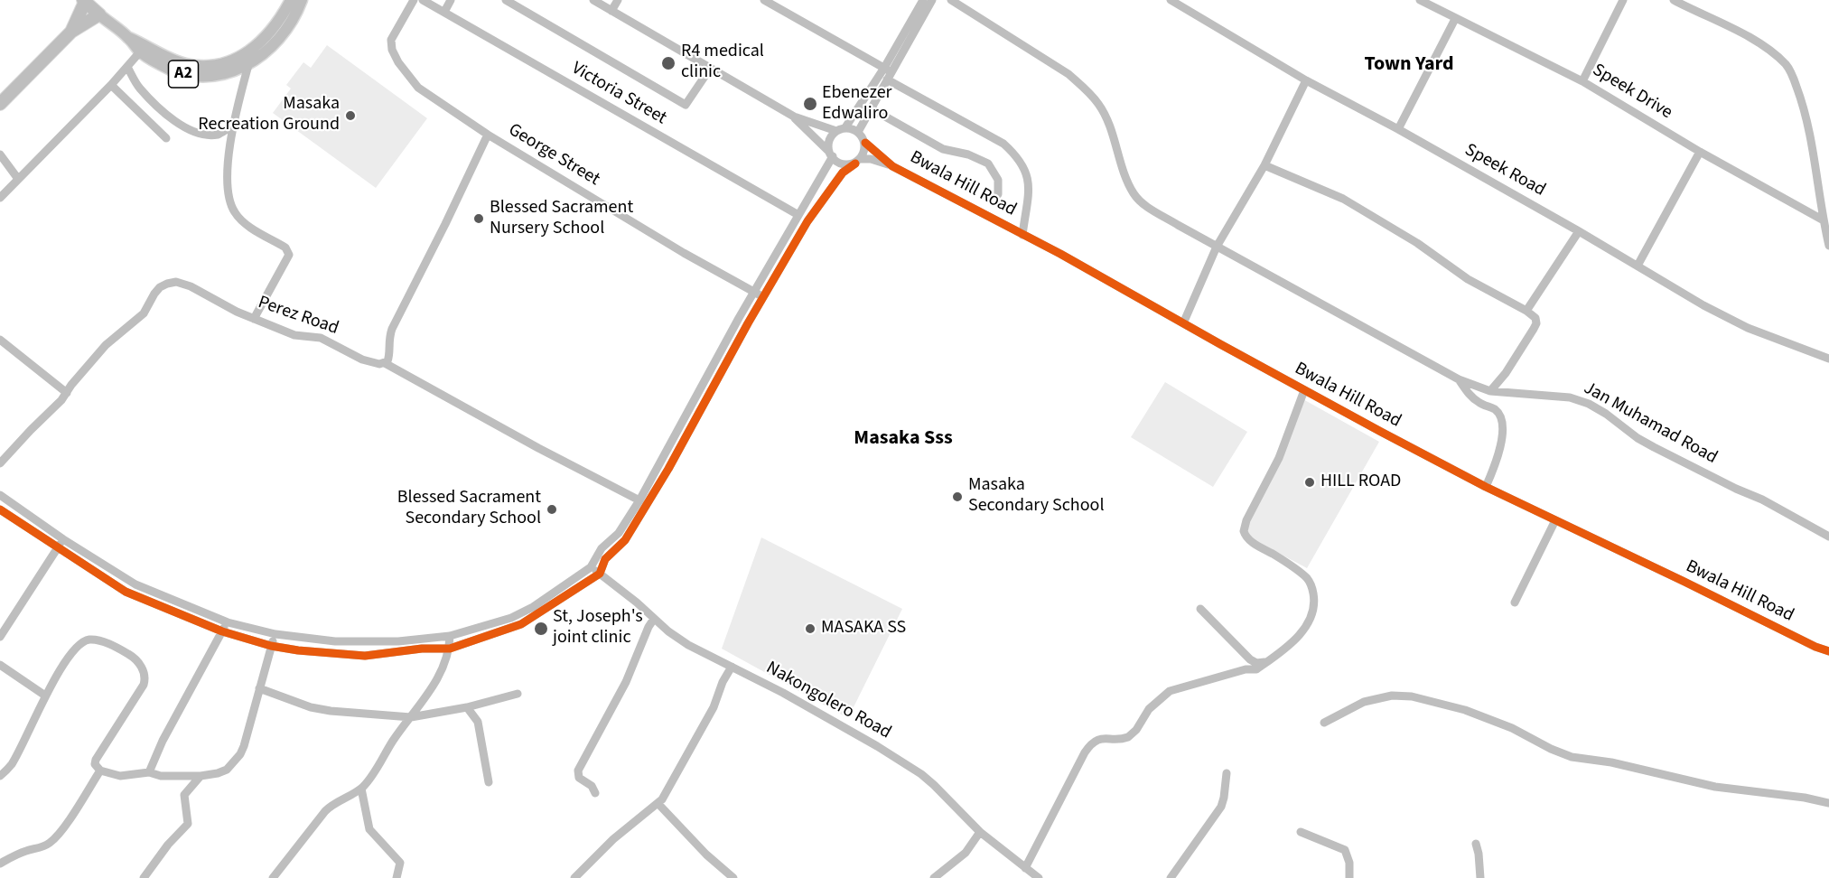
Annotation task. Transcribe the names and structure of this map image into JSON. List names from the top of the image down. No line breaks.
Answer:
{"streets":{"highway":["A2"],"street":["Speek Drive","Victoria Street","George Street","Speek Road","Bwala Hill Road","Perez Road","Jan Muhamad Road","Nakongolero Road"]},"districts":["Town Yard","Masaka Sss"],"places":["R4 medical clinic","Ebenezer Edwaliro","Masaka Recreation Ground","Blessed Sacrament Nursery School","HILL ROAD","Masaka Secondary School","Blessed Sacrament Secondary School","St, Joseph's joint clinic","MASAKA SS"]}
